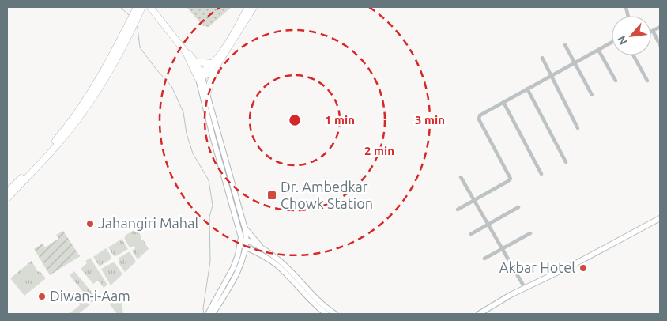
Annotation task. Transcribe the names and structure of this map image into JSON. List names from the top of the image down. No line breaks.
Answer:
{"places":{"transit":["Dr. Ambedkar Chowk Station"],"other":["Jahangiri Mahal","Akbar Hotel","Diwan-i-Aam"]},"north":"bottom left","rings":["1 min","3 min","2 min"]}
